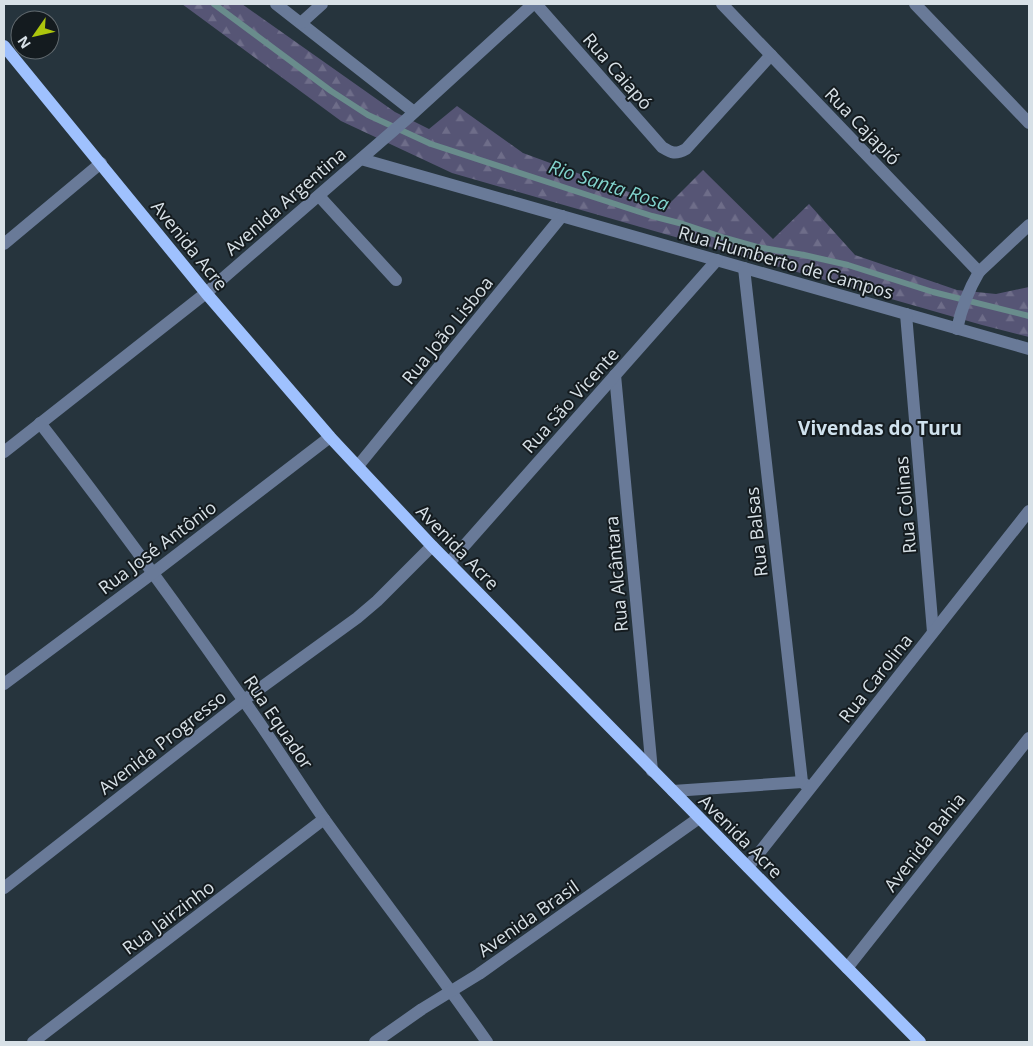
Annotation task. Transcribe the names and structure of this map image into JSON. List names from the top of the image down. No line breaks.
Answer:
{"streets":{"main road":["Avenida Acre"],"street":["Rua Caiapó","Rua Cajapió","Avenida Argentina","Rua Humberto de Campos","Rua João Lisboa","Rua São Vicente","Rua Colinas","Rua Balsas","Rua José Antônio","Rua Alcântara","Rua Carolina","Rua Equador","Avenida Progresso","Avenida Bahia","Rua Jairzinho","Avenida Brasil"]},"crossings":[["Rua Caiapó","Rua Cajapió"],["Rua Caiapó","Avenida Argentina"],["Avenida Argentina","Avenida Acre"],["Avenida Argentina","Rua Humberto de Campos"],["Avenida Argentina","Rua Equador"],["Avenida Acre","Rua João Lisboa"],["Avenida Acre","Rua São Vicente"],["Avenida Acre","Rua José Antônio"],["Avenida Acre","Rua Alcântara"],["Avenida Acre","Rua Carolina"],["Avenida Acre","Avenida Progresso"],["Avenida Acre","Avenida Bahia"],["Avenida Acre","Avenida Brasil"],["Rua Humberto de Campos","Rua João Lisboa"],["Rua Humberto de Campos","Rua São Vicente"],["Rua Humberto de Campos","Rua Colinas"],["Rua Humberto de Campos","Rua Balsas"],["Rua São Vicente","Rua Alcântara"],["Rua Colinas","Rua Carolina"],["Rua Balsas","Rua Carolina"],["Rua José Antônio","Rua Equador"],["Rua Equador","Avenida Progresso"],["Rua Equador","Rua Jairzinho"],["Rua Equador","Avenida Brasil"]],"districts":["Vivendas do Turu"],"water":["Rio Santa Rosa"],"north":"bottom left"}
